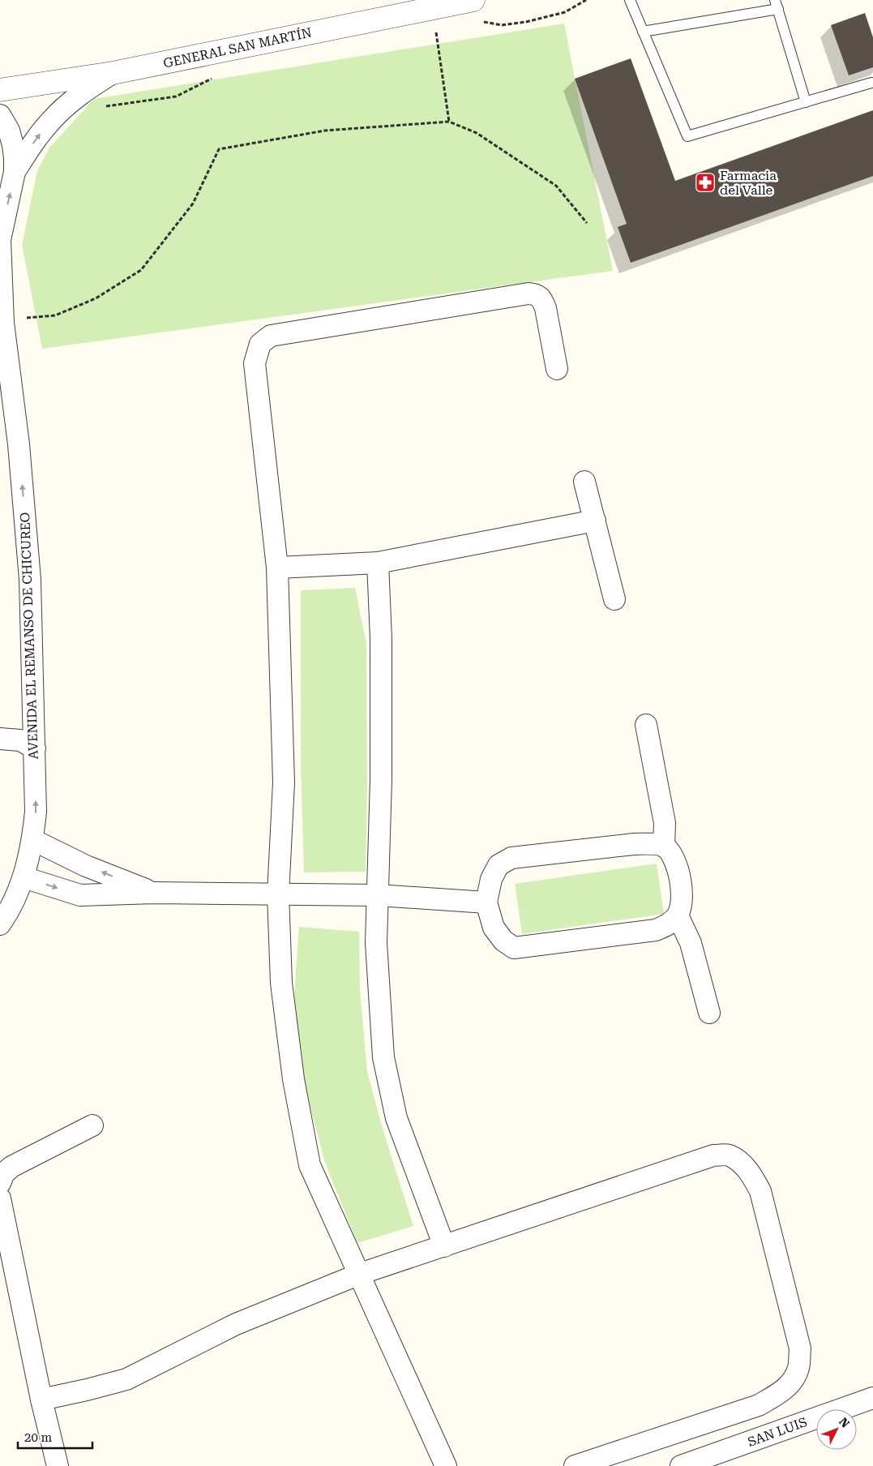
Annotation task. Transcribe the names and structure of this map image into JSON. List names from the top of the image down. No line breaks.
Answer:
{"streets":{"street":["GENERAL SAN MARTÍN","AVENIDA EL REMANSO DE CHICUREO","SAN LUIS"]},"crossings":[["GENERAL SAN MARTÍN","AVENIDA EL REMANSO DE CHICUREO"]],"one_way":["AVENIDA EL REMANSO DE CHICUREO"],"places":{"pharmacy":["Farmacia del Valle"]},"scale_bar":"20 m","north":"top right"}
